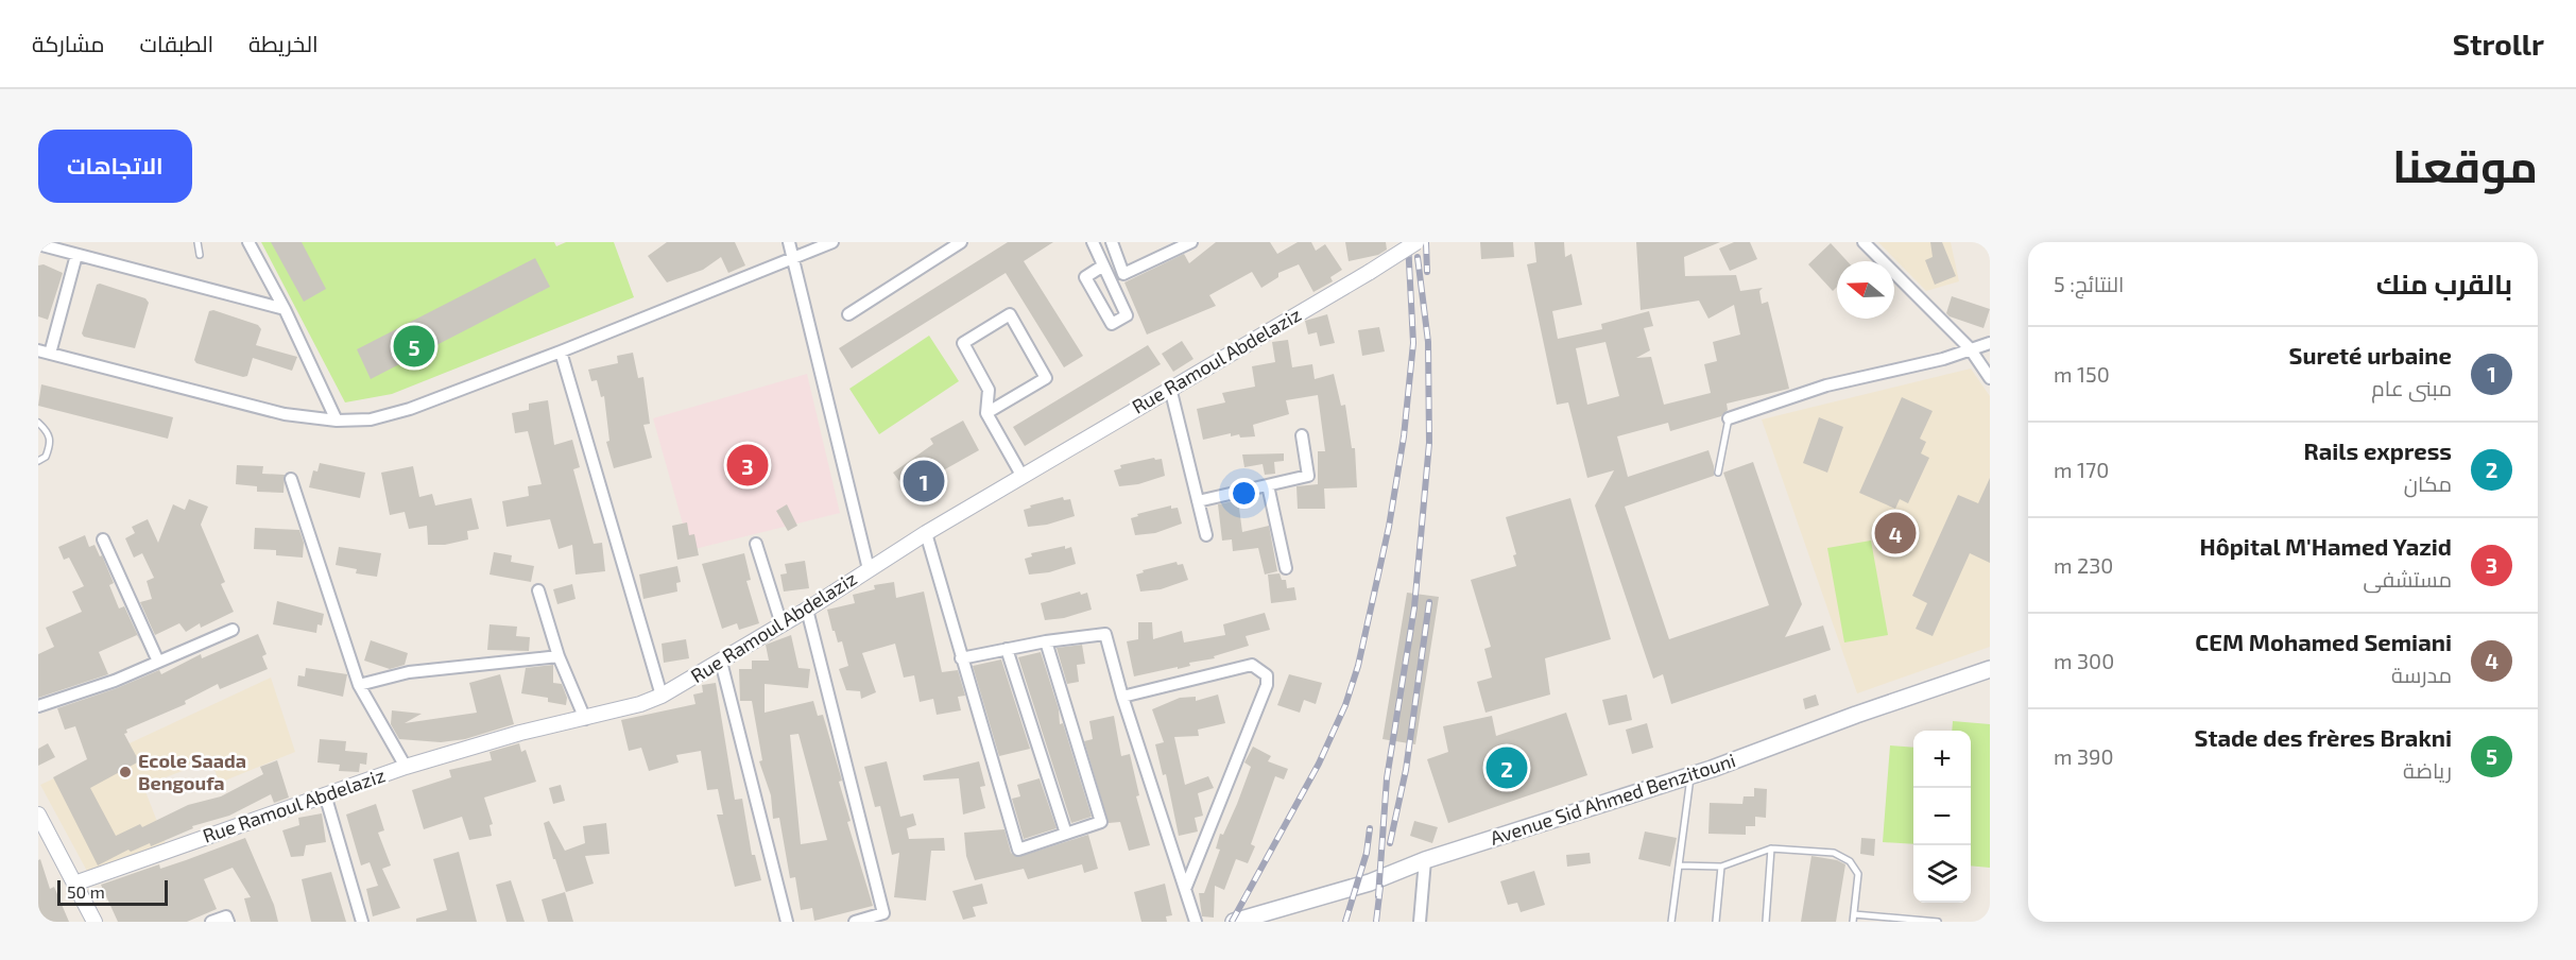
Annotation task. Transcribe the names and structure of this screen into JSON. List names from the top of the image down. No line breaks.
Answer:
{"streets":{"main road":["Avenue Sid Ahmed Benzitouni"],"street":["Rue Ramoul Abdelaziz"]},"places":["Ecole Saada Bengoufa"],"scale_bar":"50 m","north":"left","page":{"header":"Strollr","nav":["الخريطة","الطبقات","مشاركة"],"title":"موقعنا","buttons":"الاتجاهات","heading":["بالقرب منك","النتائج: 5"],"pins":["5","3","1","4","2"],"list":[{"mark":"1","name":"Sureté urbaine","note":"مبنى عام","value":"150 m"},{"mark":"2","name":"Rails express","note":"مكان","value":"170 m"},{"mark":"3","name":"Hôpital M'Hamed Yazid","note":"مستشفى","value":"230 m"},{"mark":"4","name":"CEM Mohamed Semiani","note":"مدرسة","value":"300 m"},{"mark":"5","name":"Stade des frères Brakni","note":"رياضة","value":"390 m"}],"map_buttons":["+","−"],"scale":"50 m"}}
